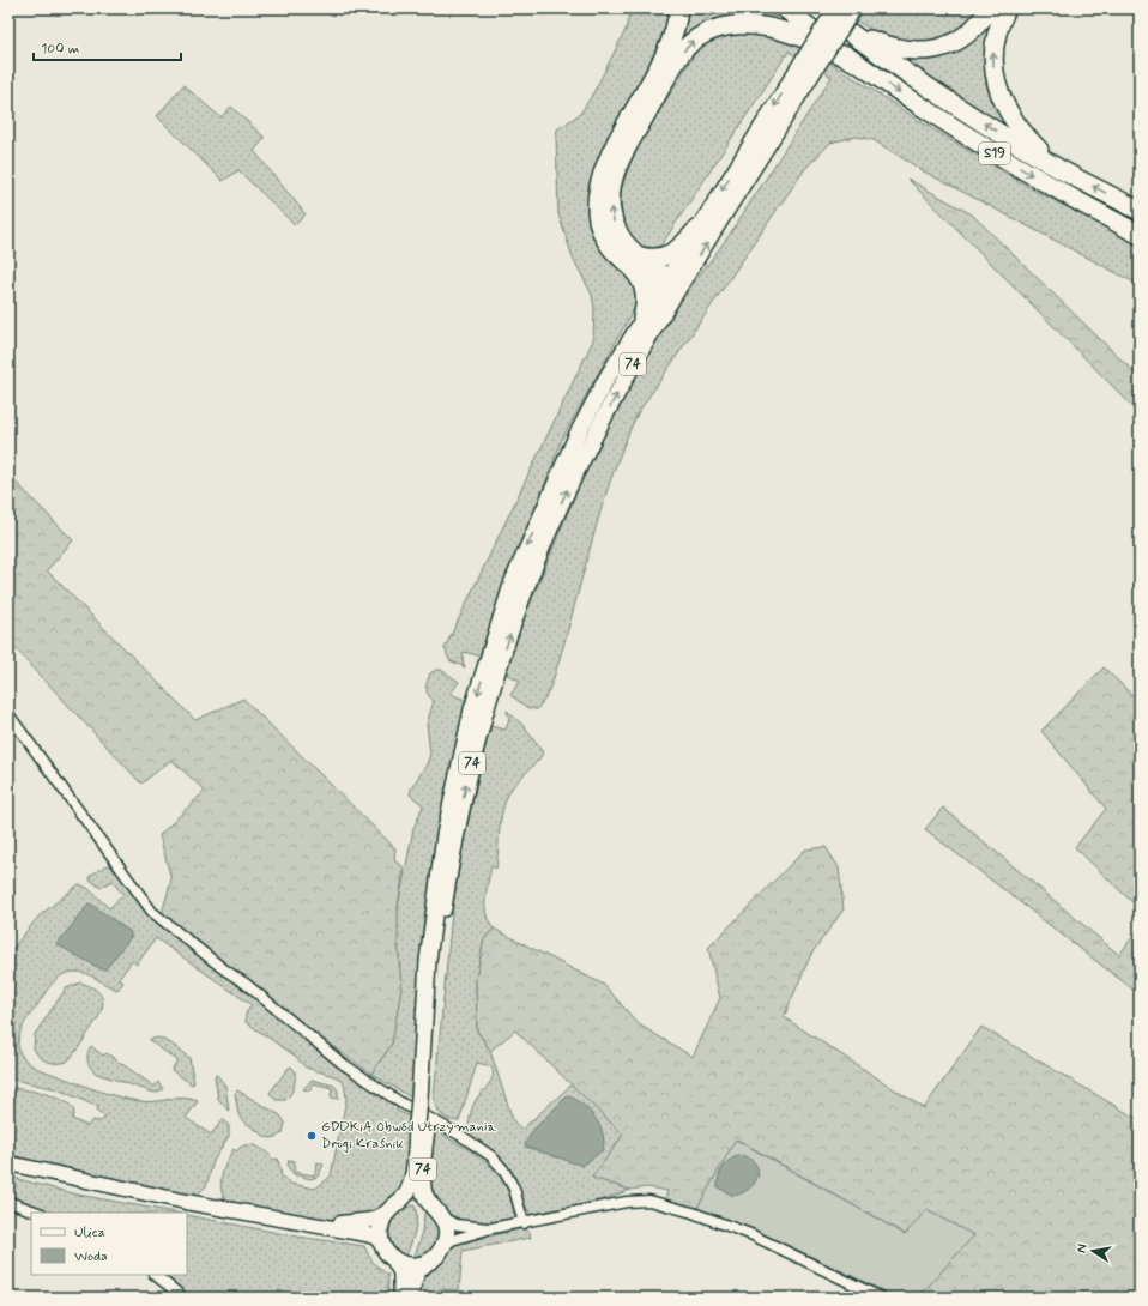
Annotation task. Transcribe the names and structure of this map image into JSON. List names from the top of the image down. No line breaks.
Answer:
{"streets":{"highway":["S19"],"main road":["74"]},"places":["GDDKiA Obwód Utrzymania Drogi Kraśnik"],"legend":["Ulica","Woda"],"scale_bar":"100 m","north":"left"}
